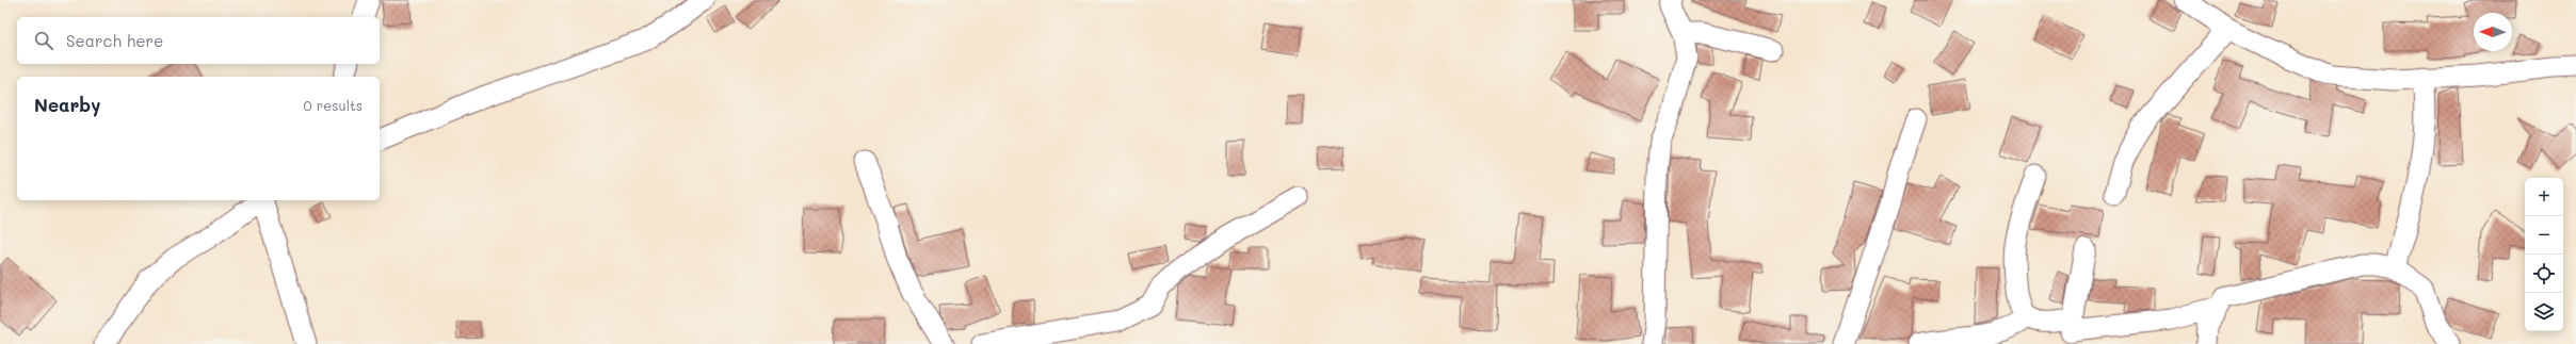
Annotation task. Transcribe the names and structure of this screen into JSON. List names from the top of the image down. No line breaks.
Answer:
{"north":"left","page":{"search":"Search here","heading":["Nearby","0 results"],"map_buttons":["+","−"]}}
